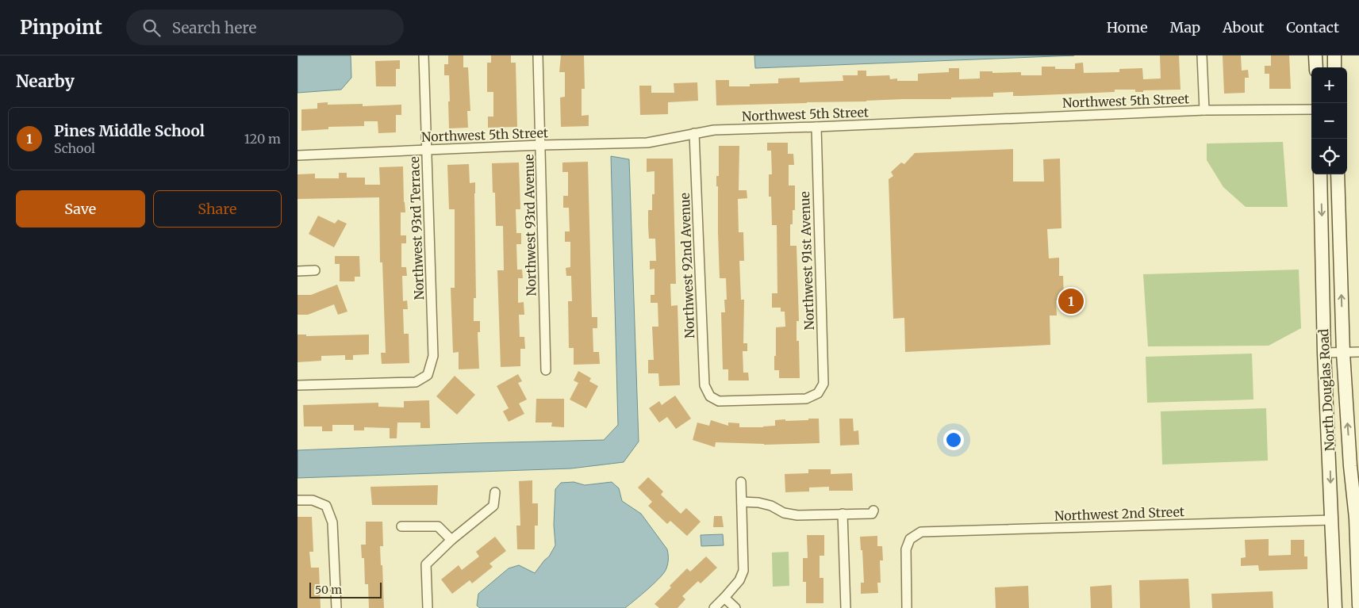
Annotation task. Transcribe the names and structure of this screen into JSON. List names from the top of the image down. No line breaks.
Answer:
{"streets":{"main road":["North Douglas Road"],"street":["Northwest 5th Street","Northwest 93rd Avenue","Northwest 93rd Terrace","Northwest 91st Avenue","Northwest 92nd Avenue","Northwest 2nd Street"]},"crossings":[["Northwest 5th Street","Northwest 93rd Avenue"],["Northwest 5th Street","Northwest 93rd Terrace"],["Northwest 5th Street","Northwest 91st Avenue"],["Northwest 5th Street","Northwest 92nd Avenue"],["Northwest 91st Avenue","Northwest 92nd Avenue"],["North Douglas Road","Northwest 2nd Street"]],"scale_bar":"50 m","page":{"header":"Pinpoint","search":"Search here","nav":["Home","Map","About","Contact"],"heading":"Nearby","map_buttons":["+","−"],"list":[{"mark":"1","name":"Pines Middle School","note":"School","value":"120 m"}],"buttons":["Save","Share"],"pins":"1","scale":"50 m"}}
